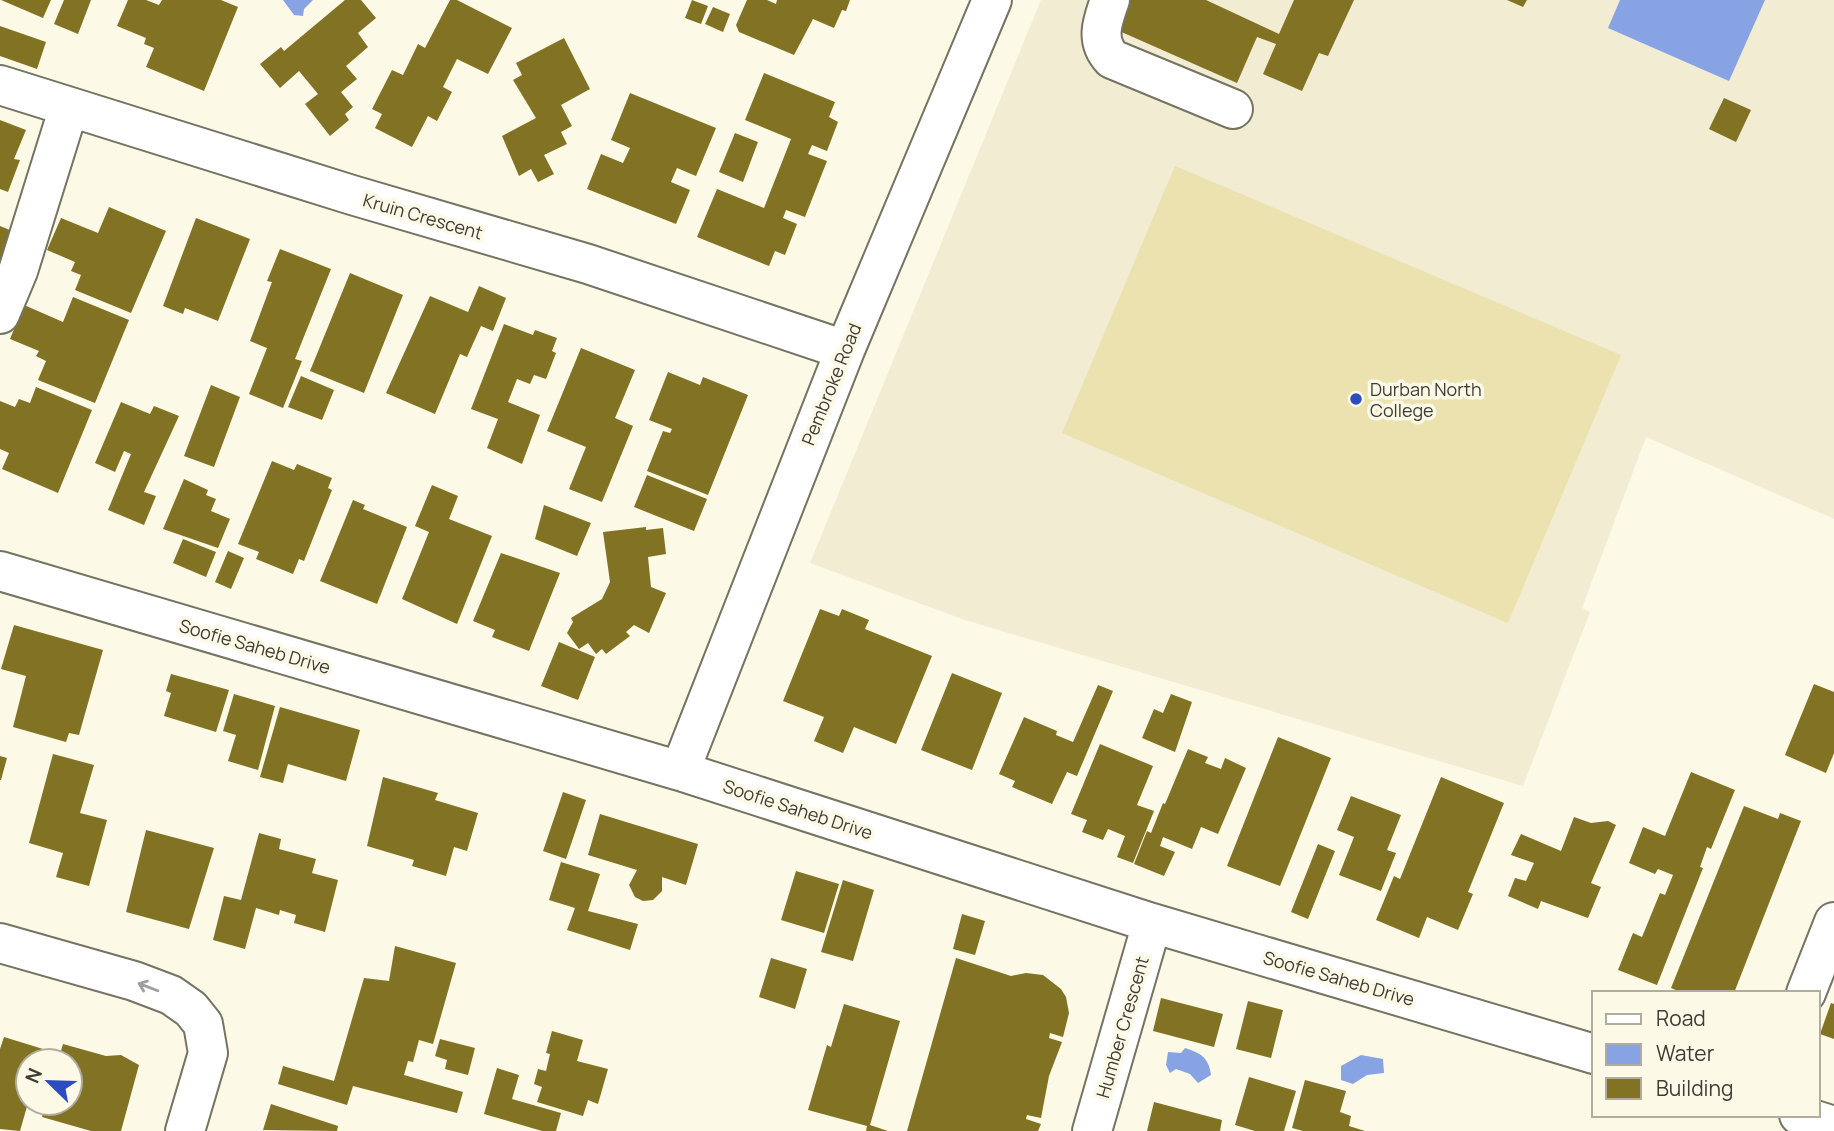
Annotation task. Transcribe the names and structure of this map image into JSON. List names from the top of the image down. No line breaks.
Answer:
{"streets":{"street":["Kruin Crescent","Pembroke Road","Soofie Saheb Drive","Humber Crescent"]},"crossings":[["Kruin Crescent","Pembroke Road"],["Pembroke Road","Soofie Saheb Drive"],["Soofie Saheb Drive","Humber Crescent"]],"places":["Durban North College"],"legend":["Road","Water","Building"],"north":"top left"}
